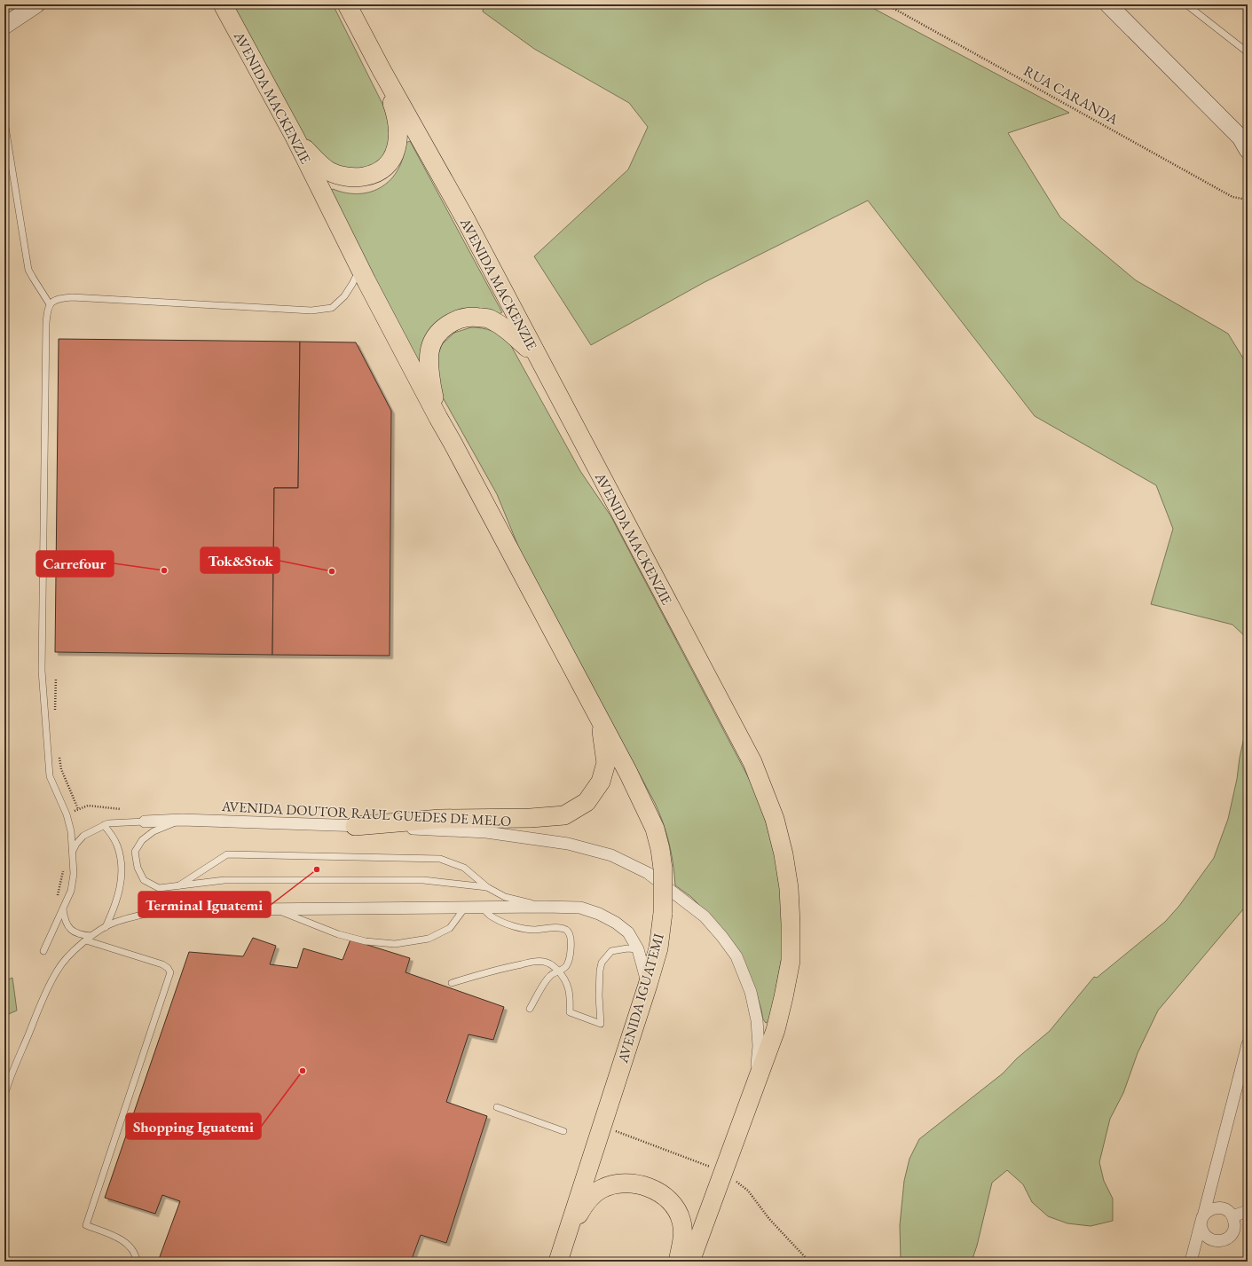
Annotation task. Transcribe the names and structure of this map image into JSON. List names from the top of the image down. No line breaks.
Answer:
{"streets":{"main road":["AVENIDA MACKENZIE","AVENIDA IGUATEMI"],"street":["AVENIDA DOUTOR RAUL GUEDES DE MELO"],"path":["RUA CARANDA"]},"crossings":[["AVENIDA MACKENZIE","AVENIDA DOUTOR RAUL GUEDES DE MELO"],["AVENIDA MACKENZIE","AVENIDA IGUATEMI"]],"places":["Carrefour","Tok&Stok","Terminal Iguatemi","Shopping Iguatemi"]}
